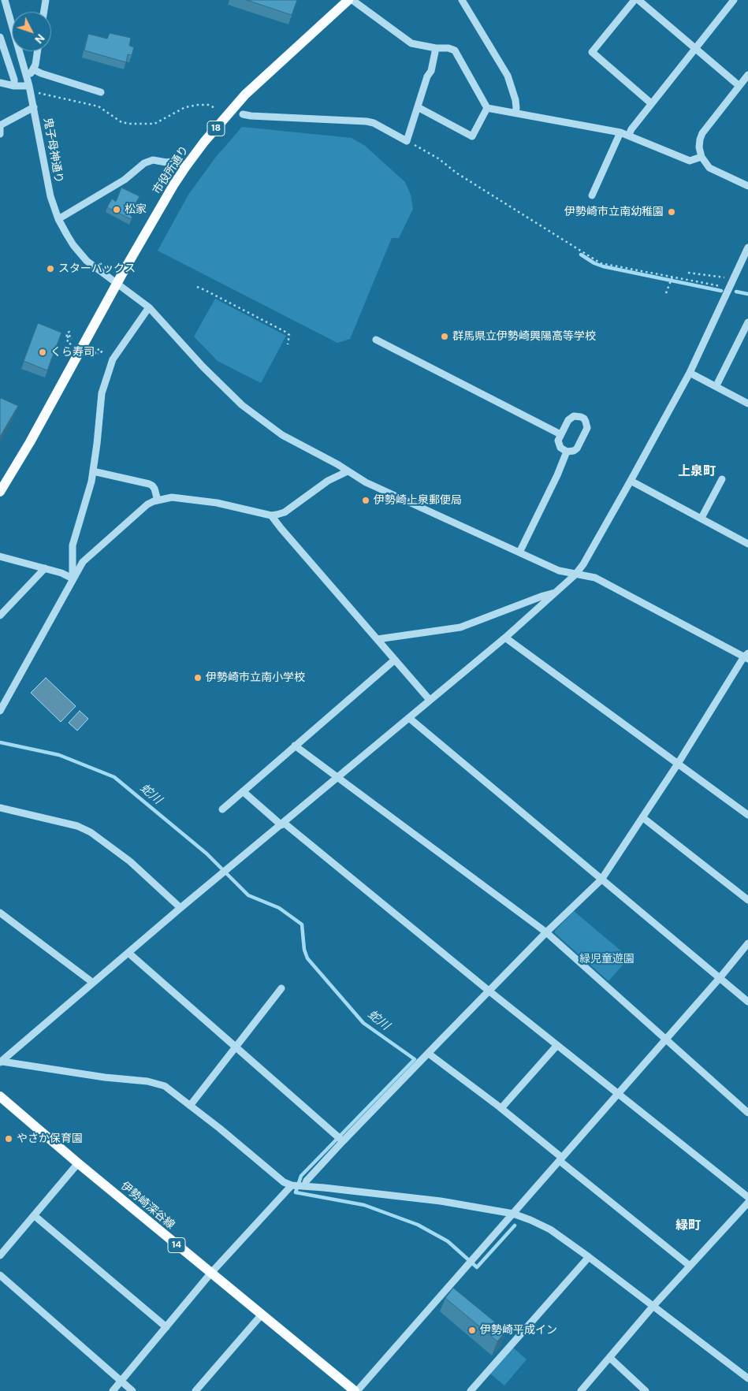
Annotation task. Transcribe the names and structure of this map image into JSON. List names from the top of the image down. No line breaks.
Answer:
{"streets":{"main road":["18","市役所通り","伊勢崎深谷線","14"],"street":["鬼子母神通り"]},"crossings":[["鬼子母神通り","市役所通り"]],"districts":["上泉町","緑町"],"water":["蛇川"],"parks":["緑児童遊園"],"places":["松家","伊勢崎市立南幼稚園","スターバックス","群馬県立伊勢崎興陽高等学校","くら寿司","伊勢崎上泉郵便局","伊勢崎市立南小学校","やさか保育園","伊勢崎平成イン"],"north":"bottom right"}
